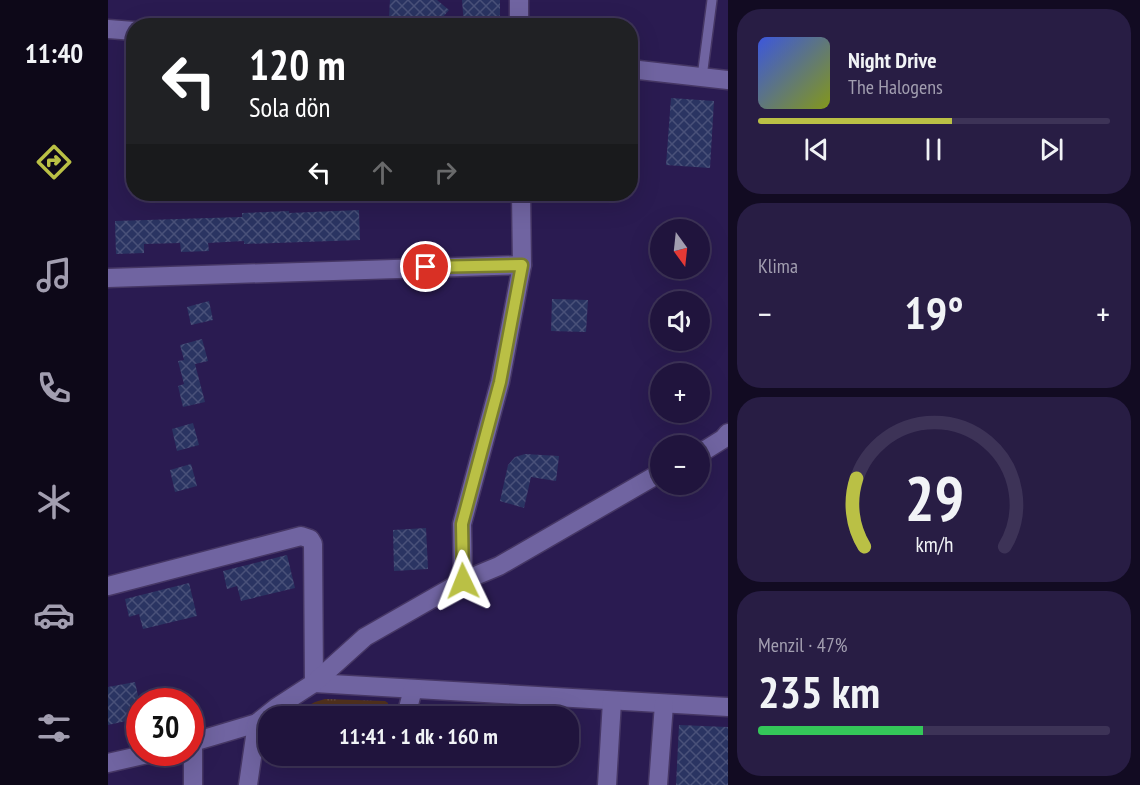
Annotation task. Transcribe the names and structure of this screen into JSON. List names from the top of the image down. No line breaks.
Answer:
{"north":"bottom","page":{"tabs":"11:40","turn":["120 m","Sola dön"],"song":["Night Drive","The Halogens"],"tile":["Klima",["Menzil · 47%","235 km"]],"map_buttons":["+","−"],"heat":["−","19°","+"],"limit":"30","trip":"11:41 · 1 dk · 160 m","gauge":["29","km/h"]}}
